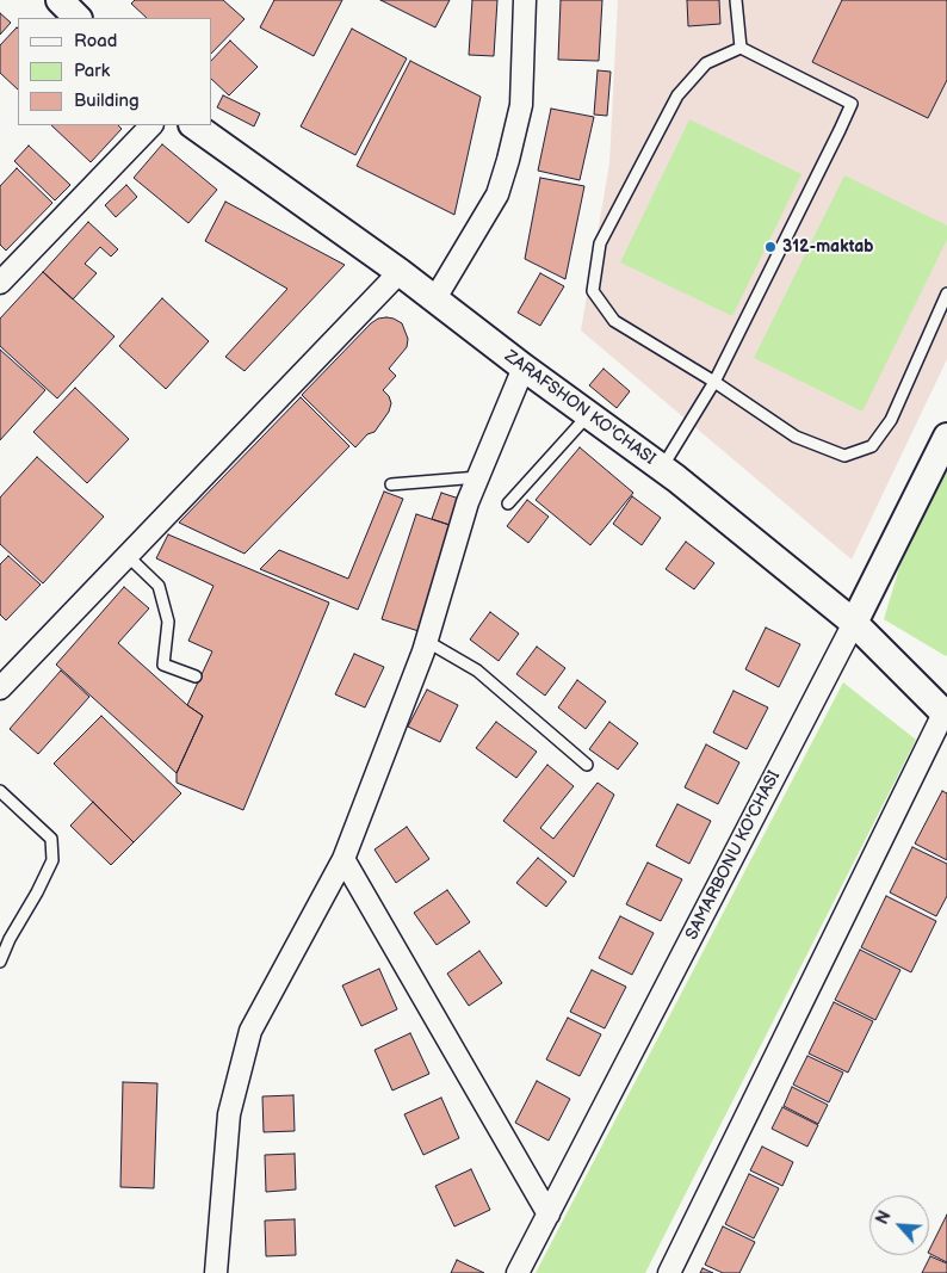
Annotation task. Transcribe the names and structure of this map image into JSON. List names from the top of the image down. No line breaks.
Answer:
{"streets":{"street":["ZARAFSHON KO'CHASI","SAMARBONU KO'CHASI"]},"crossings":[["ZARAFSHON KO'CHASI","SAMARBONU KO'CHASI"]],"places":["312-maktab"],"legend":["Road","Park","Building"],"north":"top left"}
